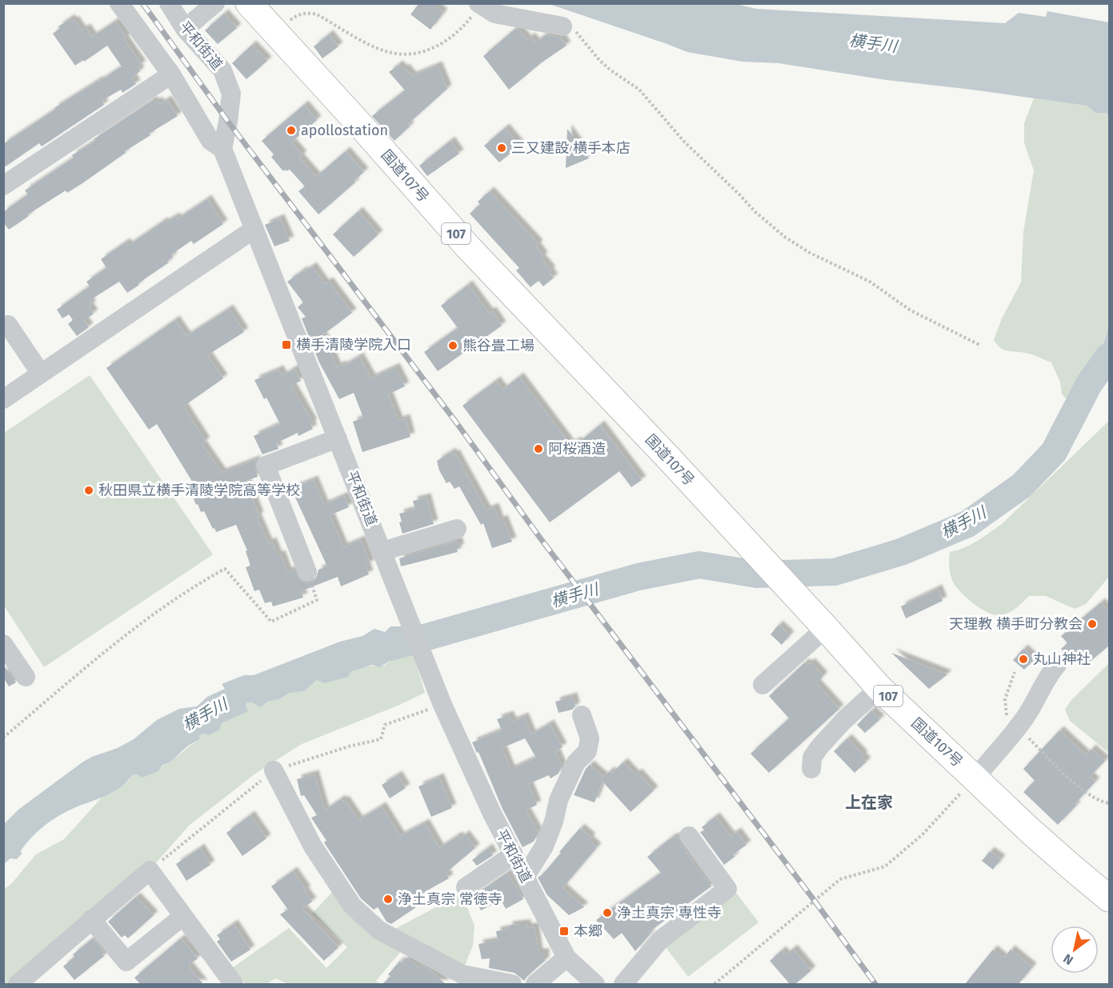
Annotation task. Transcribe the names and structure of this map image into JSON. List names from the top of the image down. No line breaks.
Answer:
{"streets":{"highway":["国道107号","107"],"street":["平和街道"]},"districts":["上在家"],"water":["横手川"],"places":{"other":["apollostation","三又建設 横手本店","熊谷畳工場","阿桜酒造","秋田県立横手清陵学院高等学校","天理教 横手町分教会","丸山神社","浄土真宗 常徳寺","浄土真宗 専性寺"],"transit":["横手清陵学院入口","本郷"]},"north":"bottom left"}
